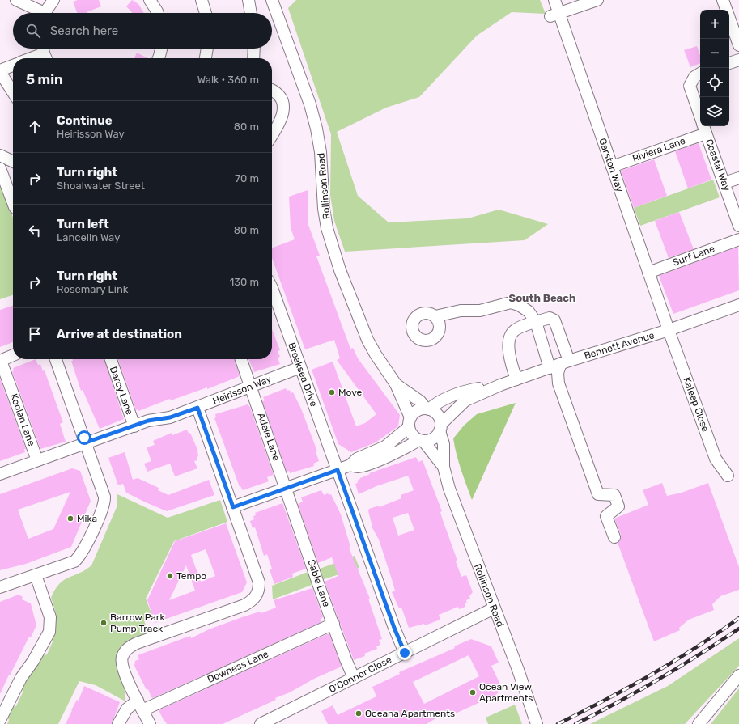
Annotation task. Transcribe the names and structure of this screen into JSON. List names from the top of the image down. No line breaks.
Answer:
{"streets":{"street":["Riviera Lane","Garston Way","Coastal Way","Rollinson Road","Surf Lane","Bennett Avenue","Breaksea Drive","Heirisson Way","Darcy Lane","Kaleep Close","Koolan Lane","Adele Lane","Sable Lane","Downess Lane","O'Connor Close"]},"crossings":[["Riviera Lane","Garston Way"],["Riviera Lane","Coastal Way"],["Garston Way","Surf Lane"],["Garston Way","Bennett Avenue"],["Garston Way","Kaleep Close"],["Rollinson Road","Bennett Avenue"],["Rollinson Road","O'Connor Close"],["Bennett Avenue","Kaleep Close"],["Breaksea Drive","Heirisson Way"],["Breaksea Drive","O'Connor Close"],["Heirisson Way","Darcy Lane"],["Heirisson Way","Koolan Lane"],["Heirisson Way","Adele Lane"],["Adele Lane","Sable Lane"],["Sable Lane","Downess Lane"],["Sable Lane","O'Connor Close"]],"districts":["South Beach"],"places":["Move","Mika","Tempo","Barrow Park Pump Track","Ocean View Apartments","Oceana Apartments"],"page":{"map_buttons":["+","−"],"search":"Search here","heading":["5 min","Walk · 360 m"],"list":[["Continue","Heirisson Way","80 m"],["Turn right","Shoalwater Street","70 m"],["Turn left","Lancelin Way","80 m"],["Turn right","Rosemary Link","130 m"],"Arrive at destination"]}}
